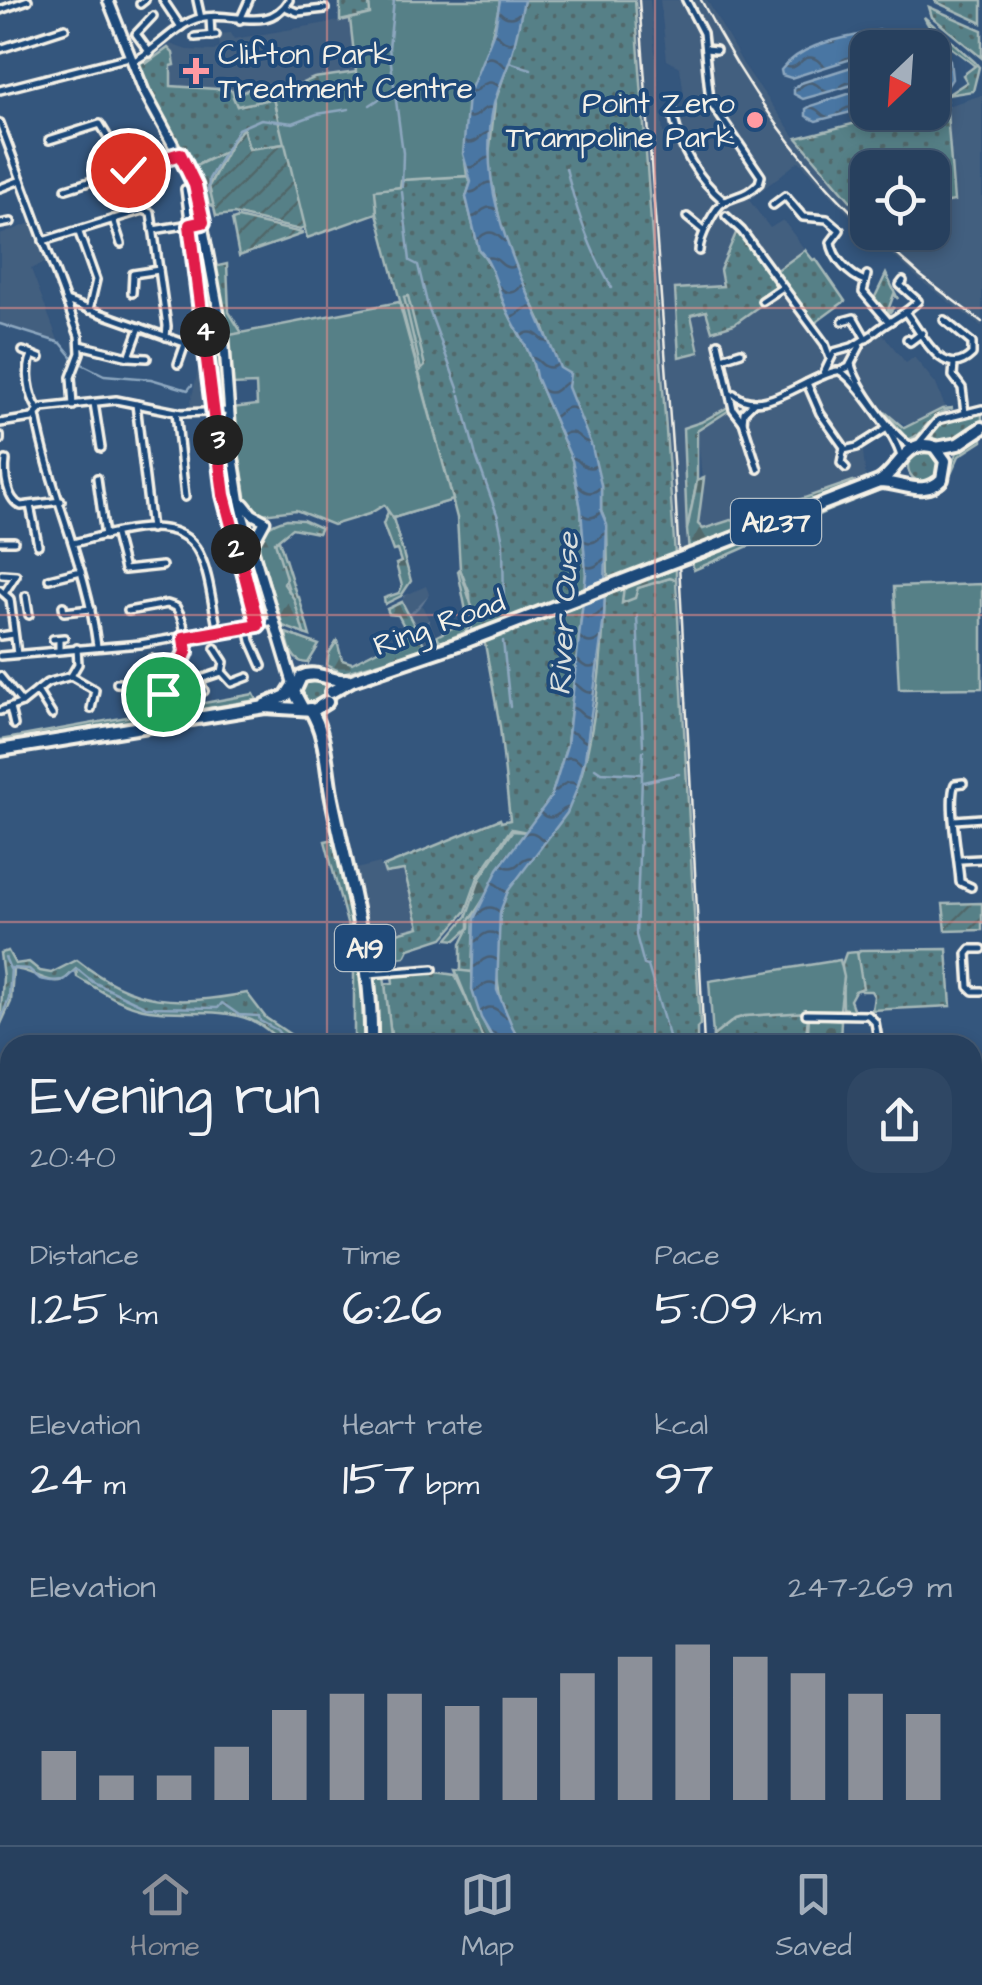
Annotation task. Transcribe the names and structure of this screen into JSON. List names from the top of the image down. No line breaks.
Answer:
{"streets":{"highway":["A1237","Ring Road","A19"]},"crossings":[["A1237","Ring Road"],["Ring Road","A19"]],"water":["River Ouse"],"places":{"health":["Clifton Park Treatment Centre"],"other":["Point Zero Trampoline Park"]},"north":"bottom left","page":{"pins":["4","3","2"],"heading":["Evening run","20:40"],"stats":[["Distance","1.25 km"],["Time","6:26"],["Pace","5:09 /km"],["Elevation","24 m"],["Heart rate","157 bpm"],["kcal","97"]],"chart":["Elevation","247–269 m"],"tabs":["Home","Map","Saved"]}}
